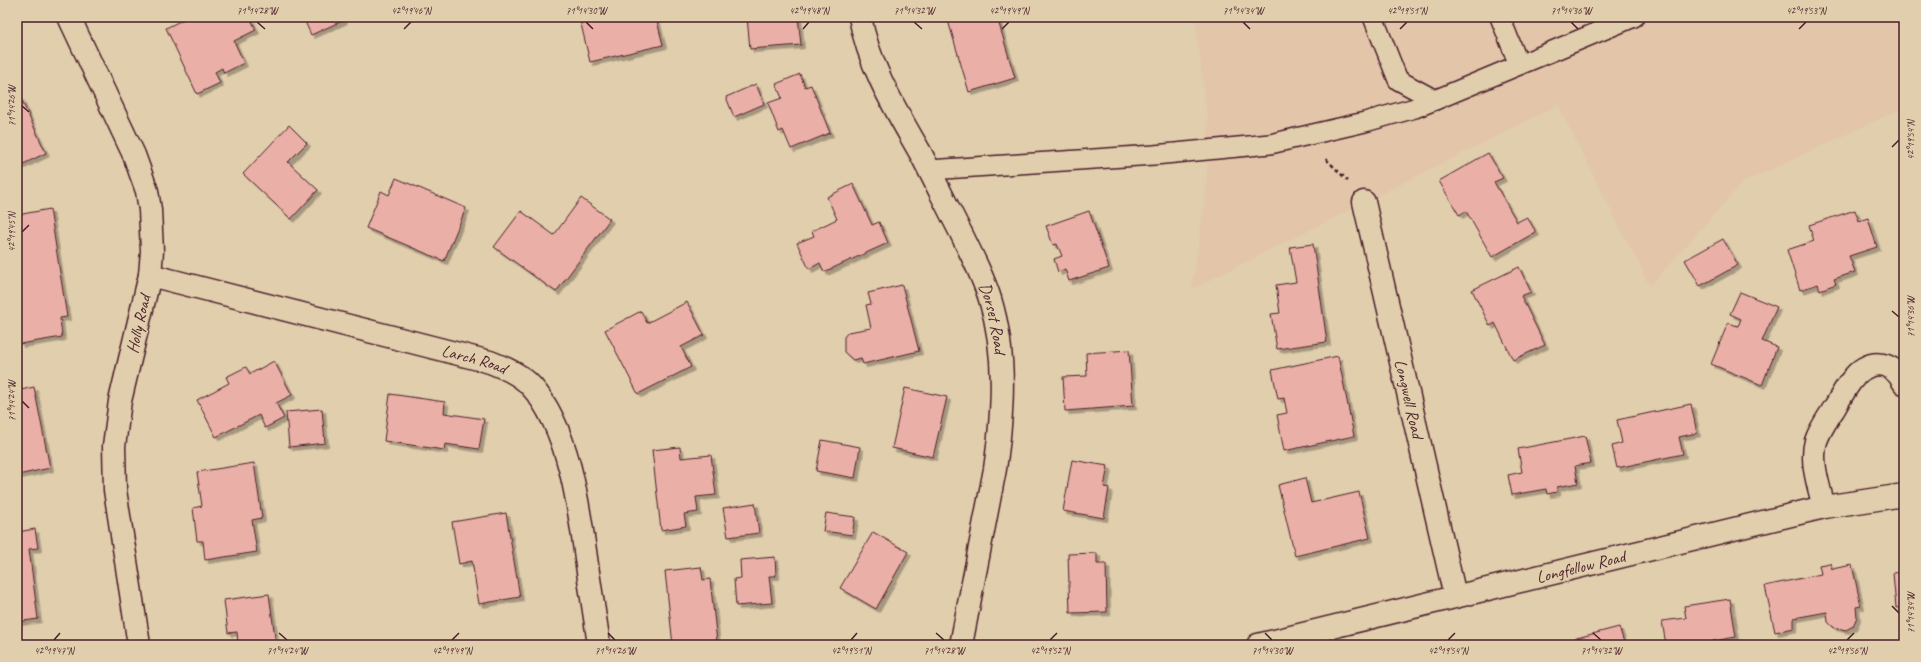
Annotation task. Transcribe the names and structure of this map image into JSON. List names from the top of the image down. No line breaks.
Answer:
{"streets":{"street":["Dorset Road","Holly Road","Larch Road","Longwell Road","Longfellow Road"]},"crossings":[["Holly Road","Larch Road"],["Longwell Road","Longfellow Road"]],"coordinates":["71°14'28\"W","42°19'46\"N","71°14'30\"W","42°19'48\"N","71°14'32\"W","42°19'49\"N","71°14'34\"W","42°19'51\"N","71°14'36\"W","42°19'53\"N","71°14'26\"W","42°19'54\"N","42°19'45\"N","71°14'24\"W","42°19'47\"N","42°19'52\"N","42°19'56\"N"]}
